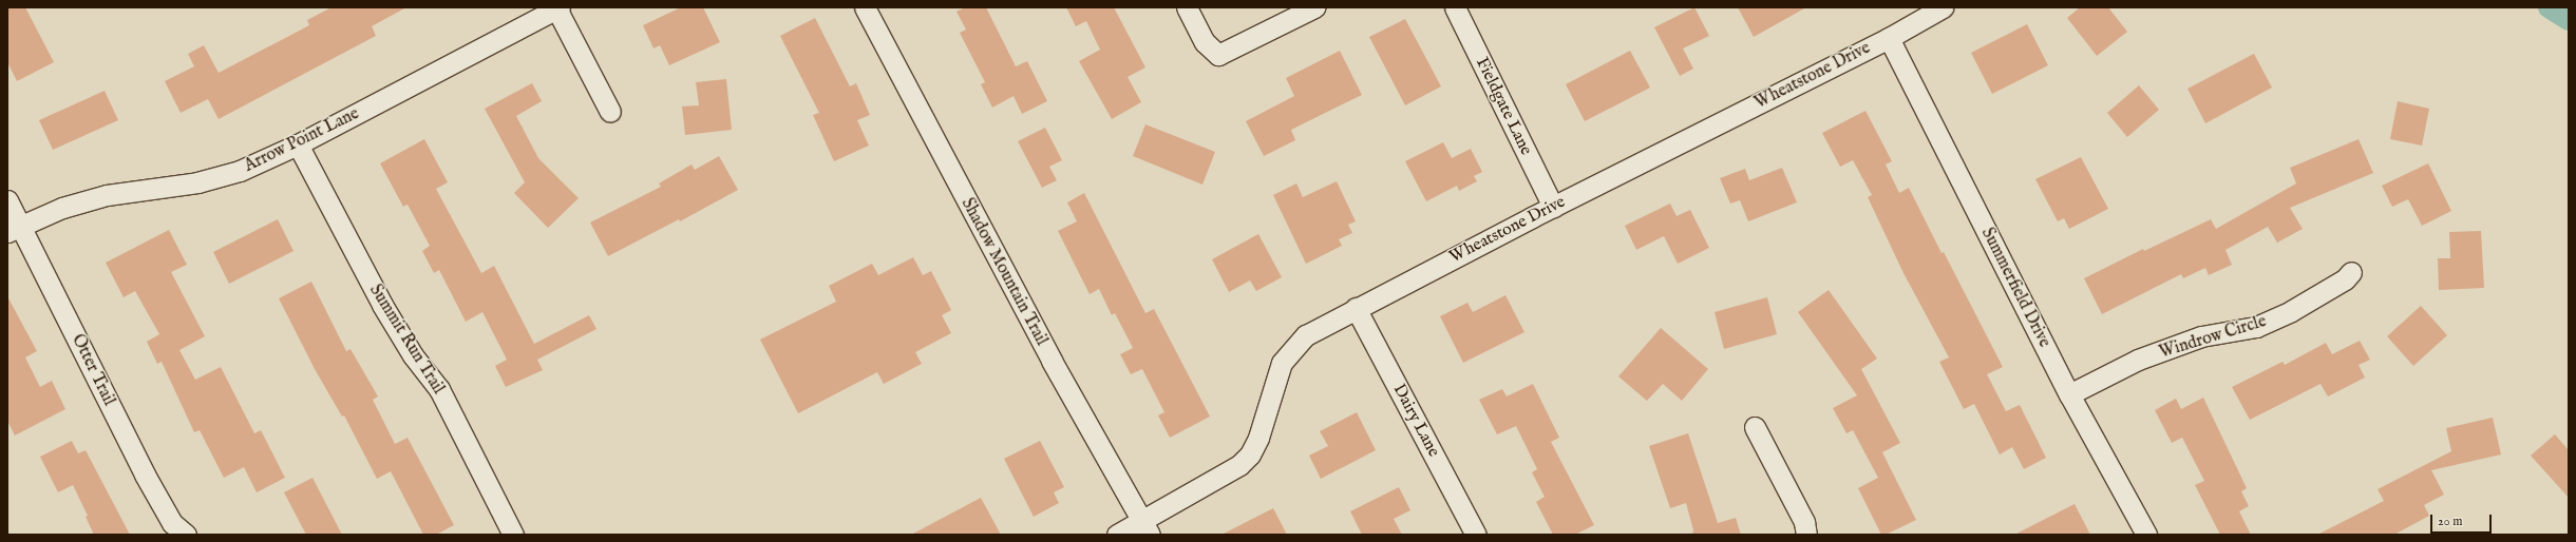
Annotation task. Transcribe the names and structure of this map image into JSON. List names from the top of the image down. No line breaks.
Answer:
{"streets":{"street":["Wheatstone Drive","Fieldgate Lane","Arrow Point Lane","Shadow Mountain Trail","Summerfield Drive","Windrow Circle","Summit Run Trail","Otter Trail","Dairy Lane"]},"crossings":[["Wheatstone Drive","Fieldgate Lane"],["Wheatstone Drive","Shadow Mountain Trail"],["Wheatstone Drive","Summerfield Drive"],["Wheatstone Drive","Dairy Lane"],["Arrow Point Lane","Summit Run Trail"],["Arrow Point Lane","Otter Trail"],["Summerfield Drive","Windrow Circle"]],"scale_bar":"20 m"}
